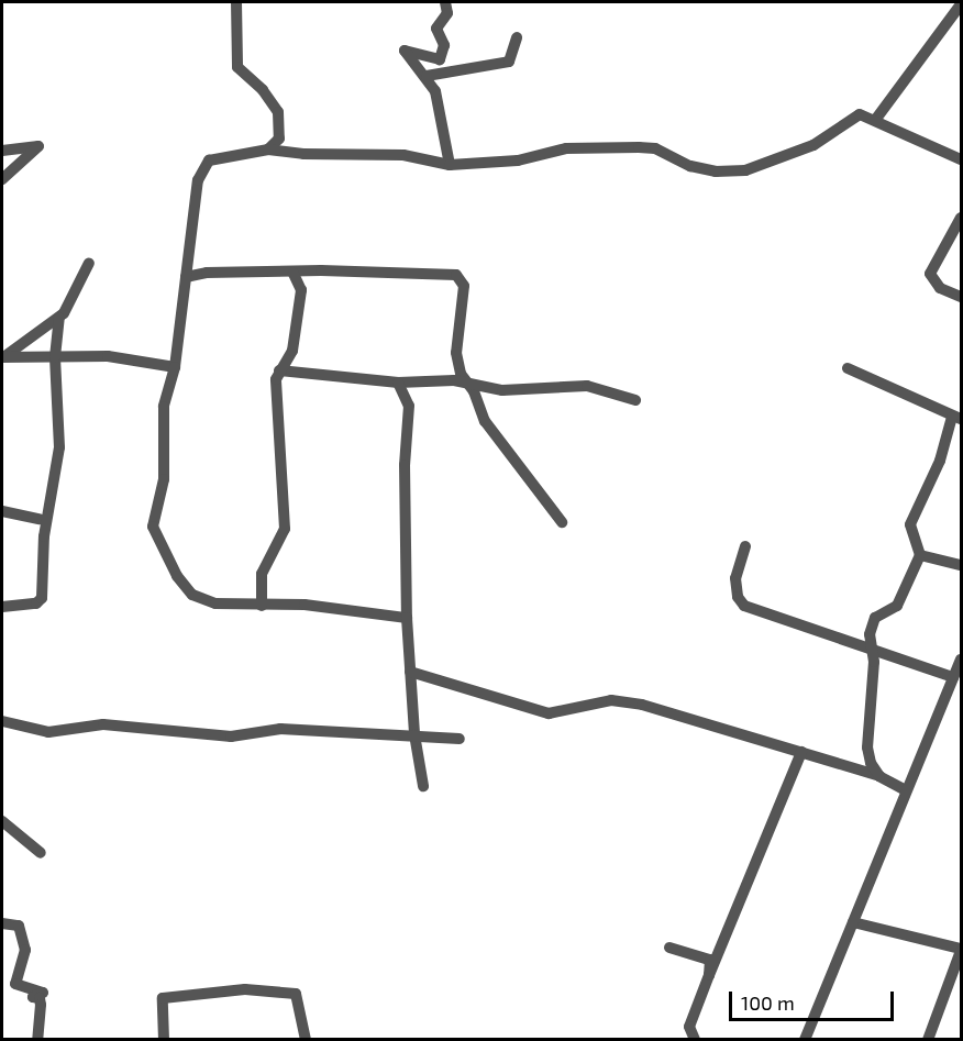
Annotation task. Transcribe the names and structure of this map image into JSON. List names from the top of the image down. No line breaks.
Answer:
{"scale_bar":"100 m"}
